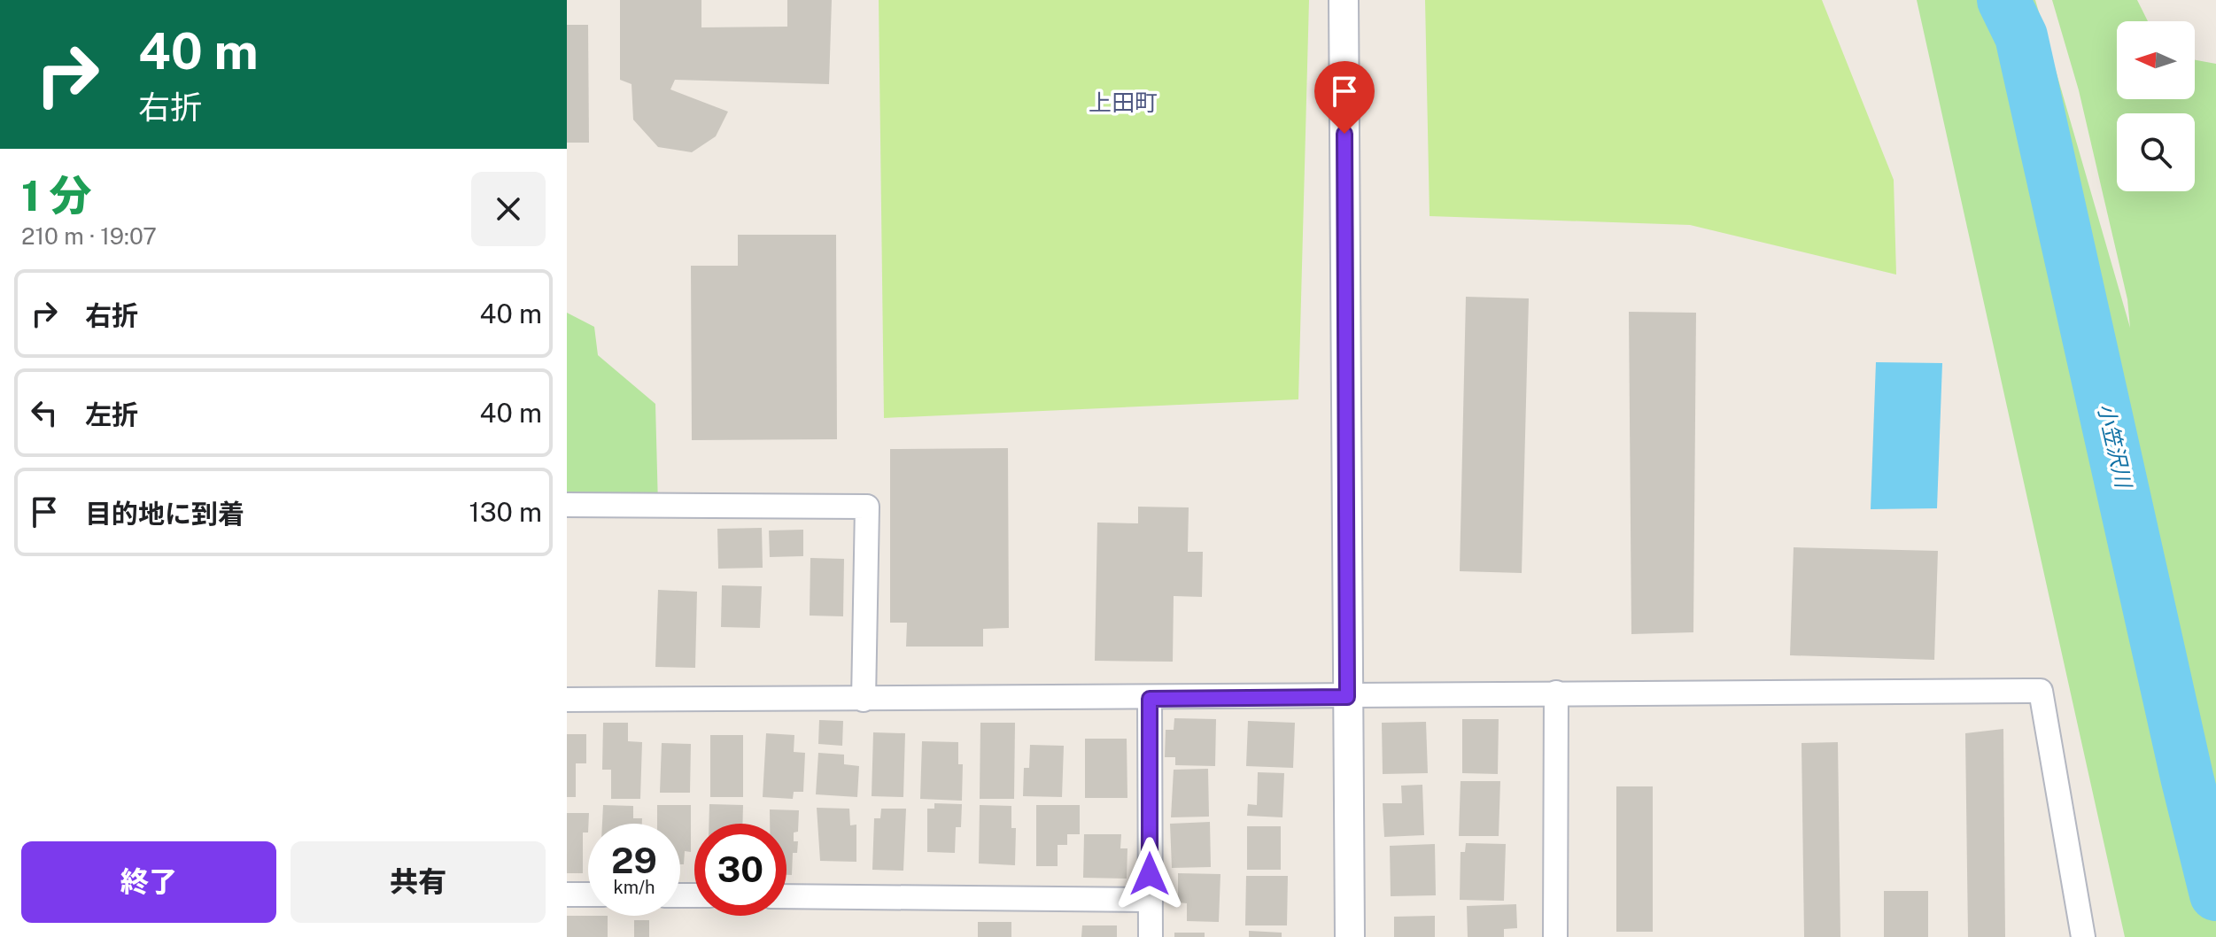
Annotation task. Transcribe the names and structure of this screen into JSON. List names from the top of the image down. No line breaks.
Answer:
{"districts":["上田町"],"water":["小笠沢川"],"north":"left","page":{"turn":["40 m","右折"],"heading":["1 分","210 m · 19:07"],"list":[{"name":"右折","value":"40 m"},{"name":"左折","value":"40 m"},{"name":"目的地に到着","value":"130 m"}],"speed":"29 km/h","limit":"30","buttons":["終了","共有"]}}
